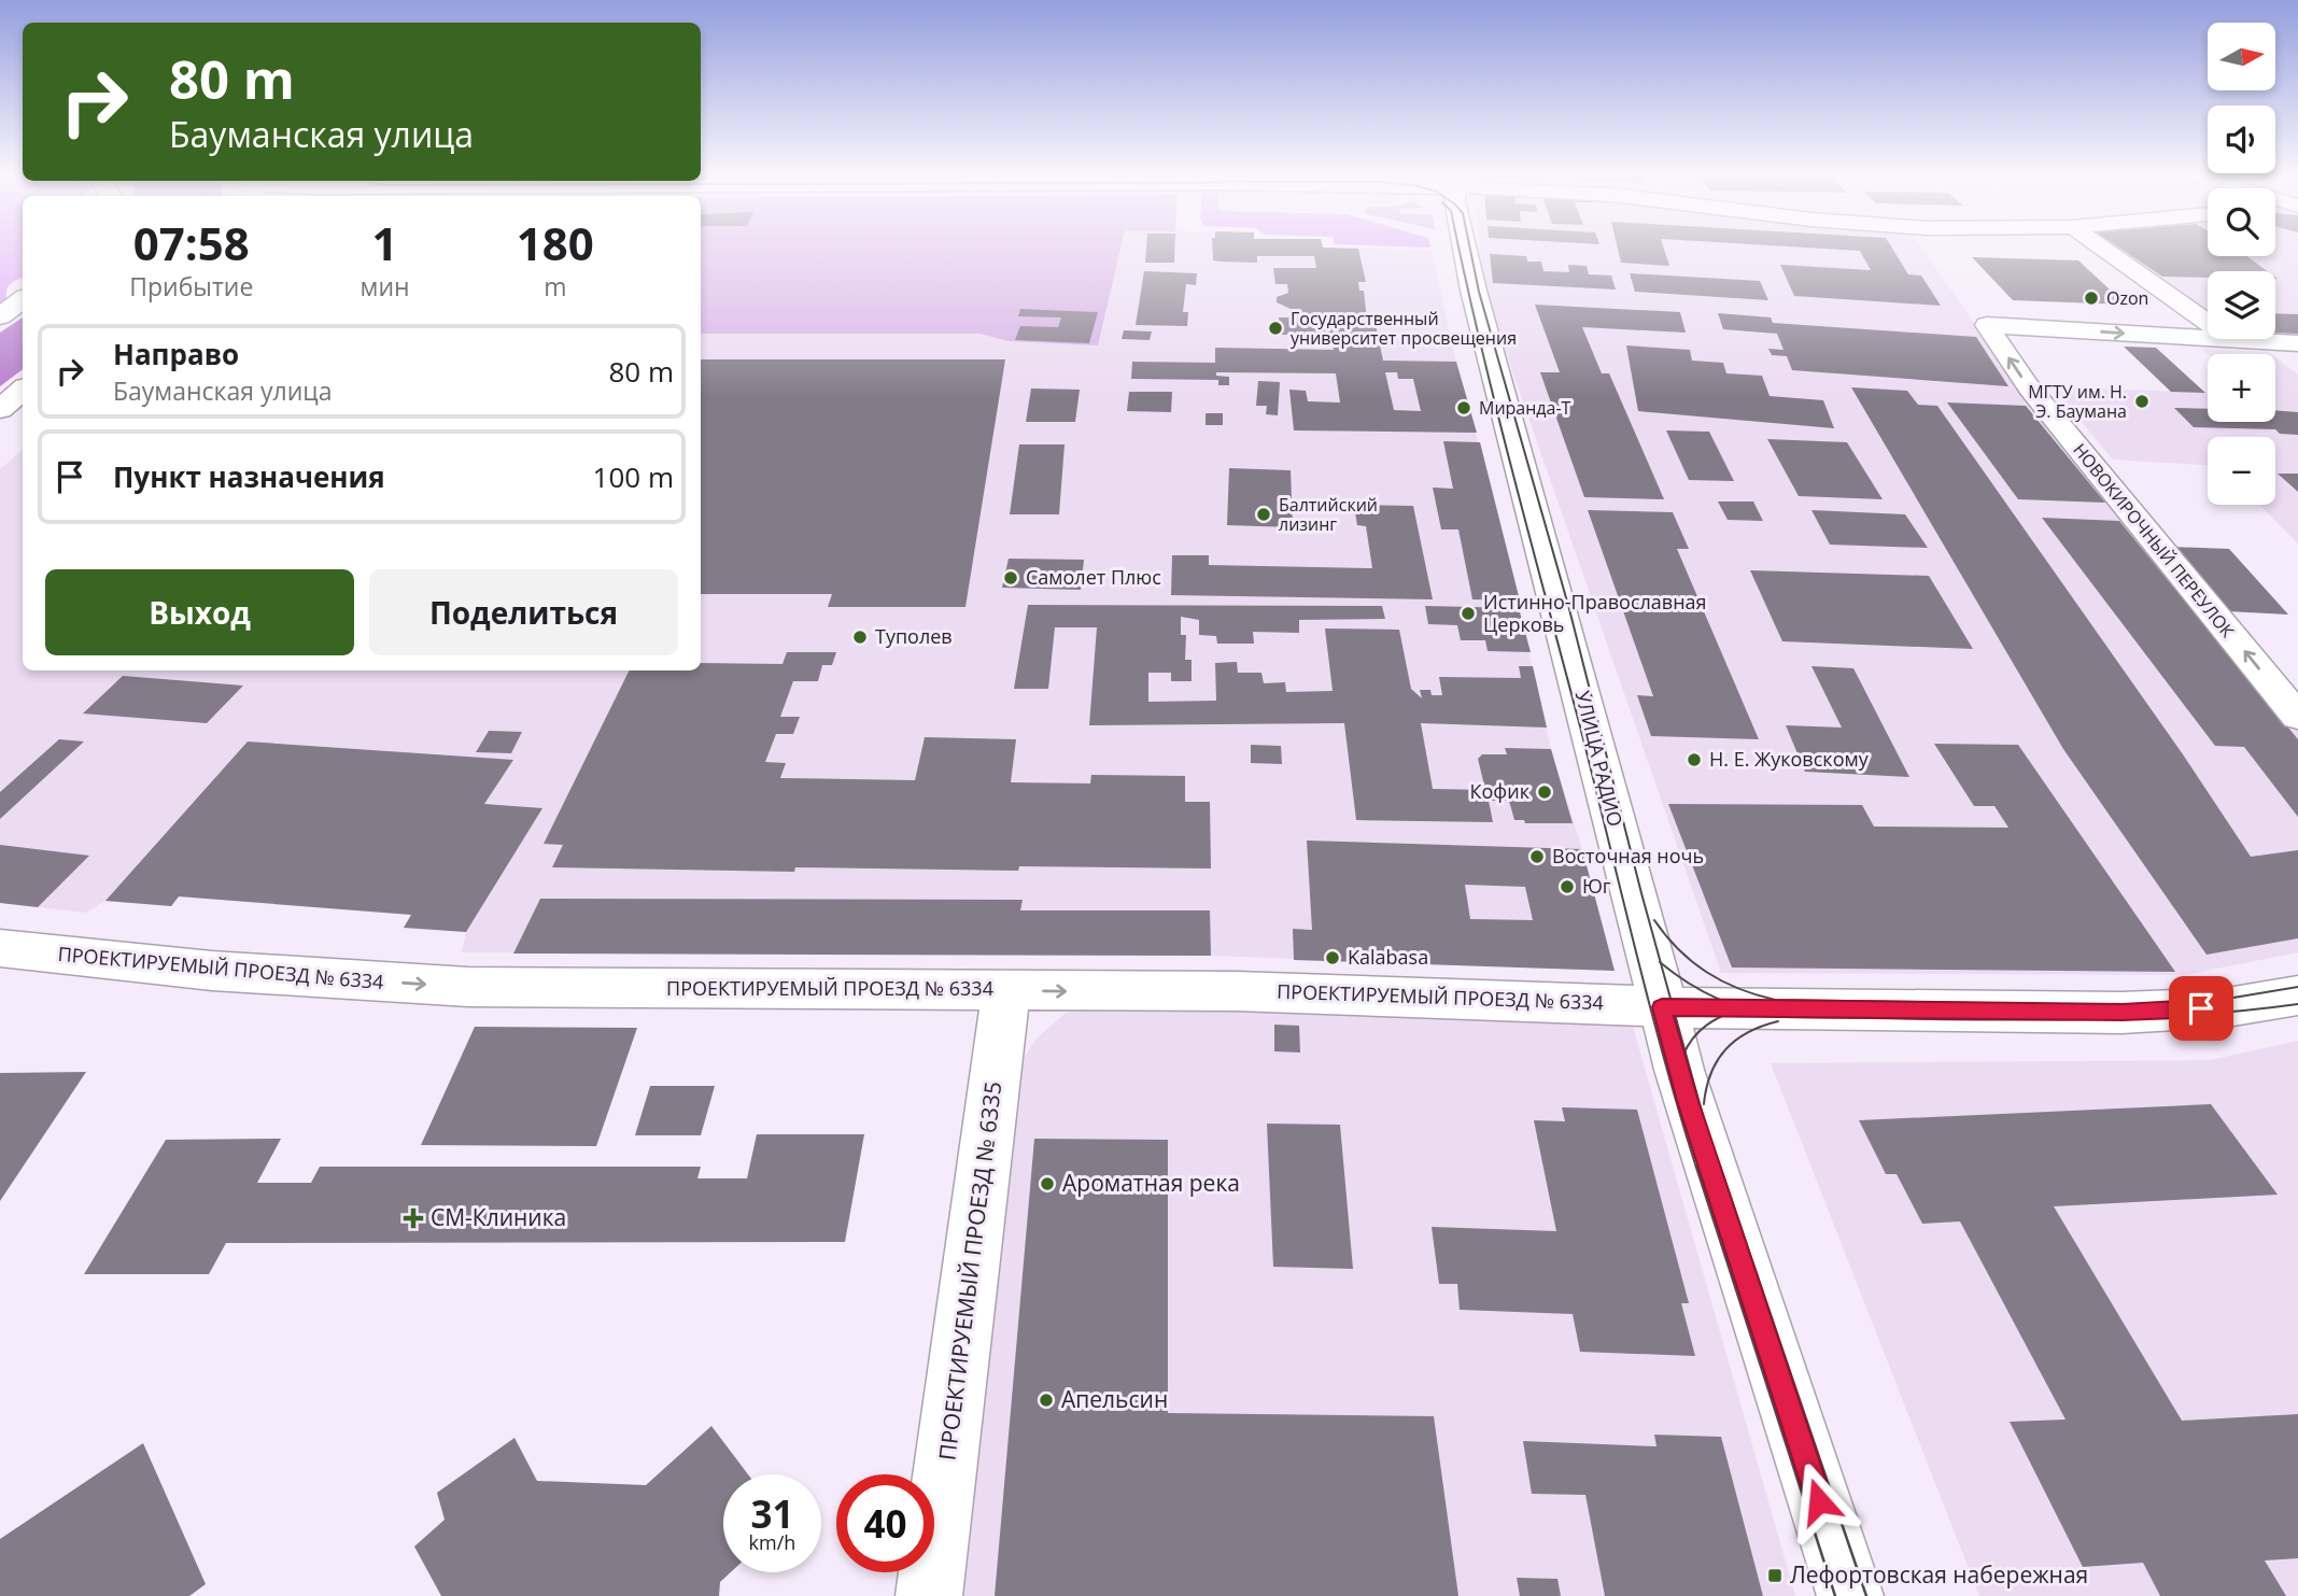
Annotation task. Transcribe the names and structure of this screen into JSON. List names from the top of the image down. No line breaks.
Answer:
{"streets":{"street":["НОВОКИРОЧНЫЙ ПЕРЕУЛОК","УЛИЦА РАДИО","ПРОЕКТИРУЕМЫЙ ПРОЕЗД № 6334","ПРОЕКТИРУЕМЫЙ ПРОЕЗД № 6335"]},"crossings":[["УЛИЦА РАДИО","ПРОЕКТИРУЕМЫЙ ПРОЕЗД № 6334"],["ПРОЕКТИРУЕМЫЙ ПРОЕЗД № 6334","ПРОЕКТИРУЕМЫЙ ПРОЕЗД № 6335"]],"one_way":["ПРОЕКТИРУЕМЫЙ ПРОЕЗД № 6334"],"places":{"other":["Ozon","Государственный университет просвещения","МГТУ им. Н. Э. Баумана","Миранда-Т","Балтийский лизинг","Самолет Плюс","Истинно-Православная Церковь","Туполев","Н. Е. Жуковскому","Кофик","Восточная ночь","Юг","Kalabasa","Ароматная река","Апельсин"],"health":["СМ-Клиника"],"transit":["Лефортовская набережная"]},"north":"right","page":{"map_buttons":["+","−"],"turn":["80 m","Бауманская улица"],"eta":["07:58","Прибытие","1","мин","180","m"],"list":[{"name":"Направо","note":"Бауманская улица","value":"80 m"},{"name":"Пункт назначения","value":"100 m"}],"buttons":["Выход","Поделиться"],"speed":"31 km/h","limit":"40"}}
